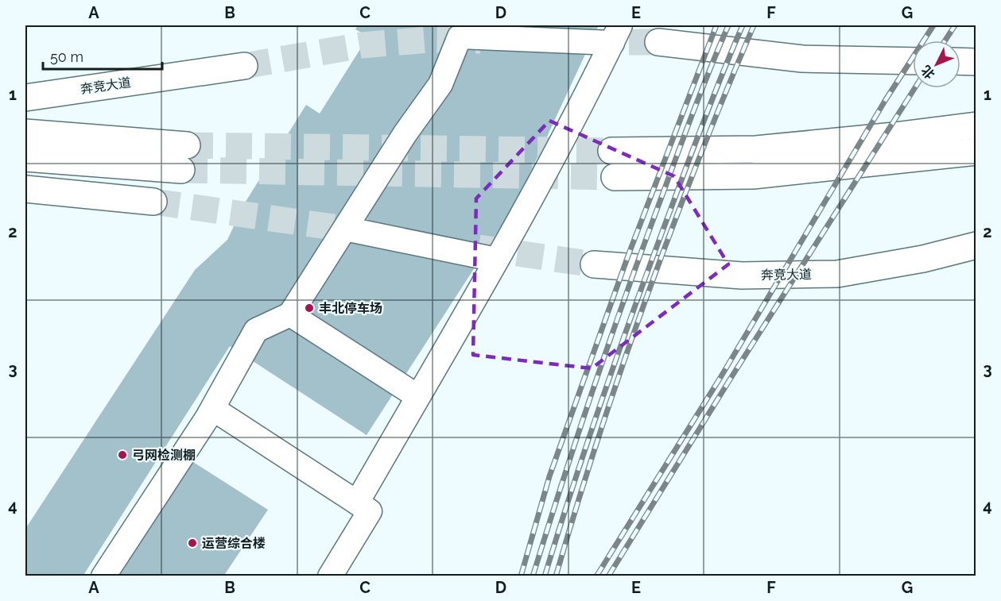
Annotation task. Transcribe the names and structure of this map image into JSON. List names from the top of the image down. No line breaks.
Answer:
{"streets":{"main road":["奔竞大道"]},"places":["丰北停车场","弓网检测棚","运营综合楼"],"scale_bar":"50 m","north":"bottom left","grid":{"columns":["A","B","C","D","E","F","G"],"rows":["1","2","3","4"]}}
